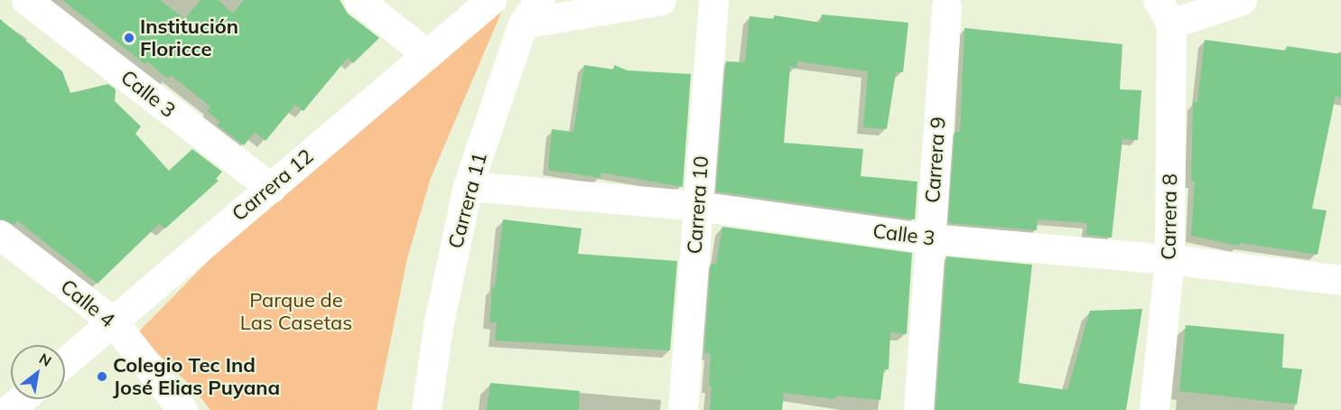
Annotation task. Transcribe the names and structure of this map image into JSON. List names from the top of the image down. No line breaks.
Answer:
{"streets":{"street":["Calle 3","Carrera 9","Carrera 12","Carrera 11","Carrera 10","Carrera 8","Calle 4"]},"crossings":[["Calle 3","Carrera 9"],["Calle 3","Carrera 12"],["Calle 3","Carrera 11"],["Calle 3","Carrera 10"],["Calle 3","Carrera 8"],["Carrera 12","Calle 4"]],"parks":["Parque de Las Casetas"],"places":["Institución Floricce","Colegio Tec Ind José Elias Puyana"],"north":"top right"}
